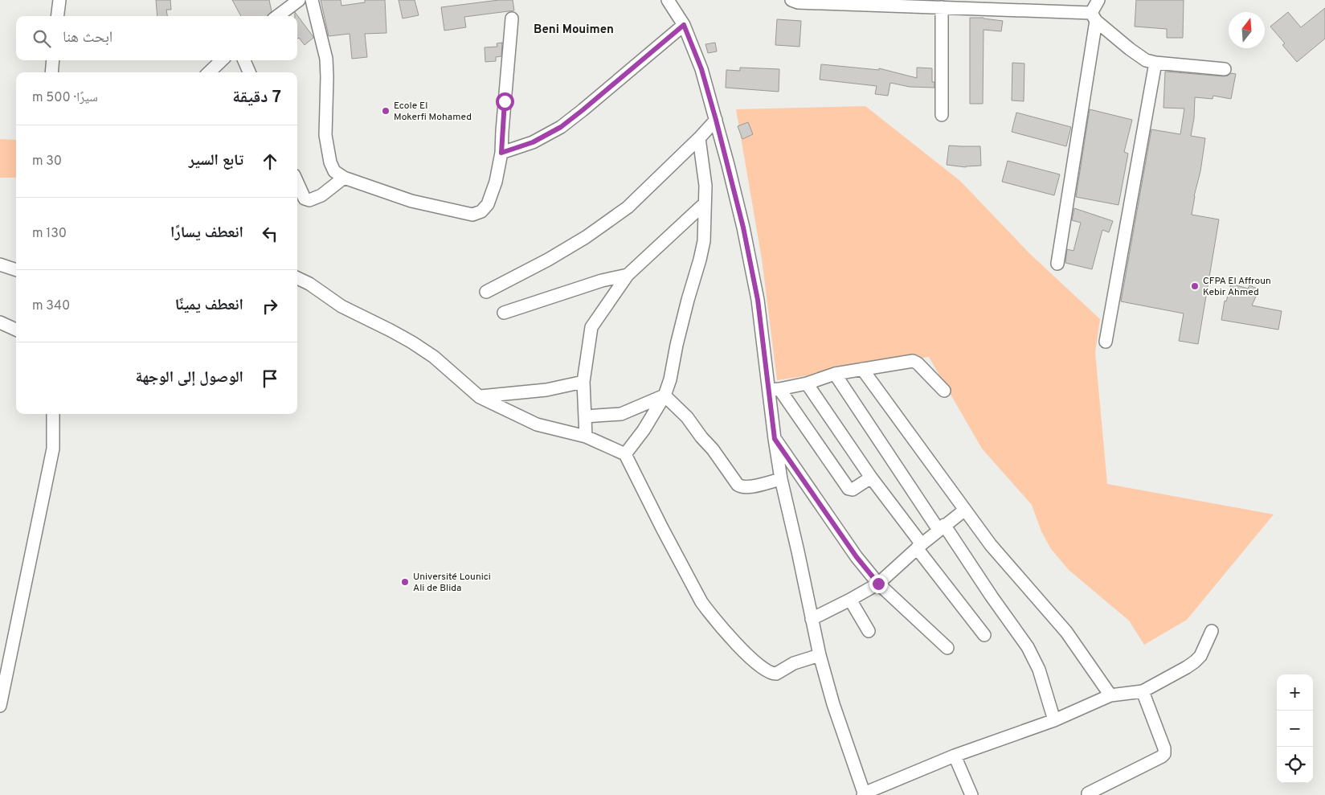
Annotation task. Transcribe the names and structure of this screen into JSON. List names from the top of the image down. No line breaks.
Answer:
{"districts":["Beni Mouimen"],"places":["Ecole El Mokerfi Mohamed","CFPA El Affroun Kebir Ahmed","Université Lounici Ali de Blida"],"north":"top","page":{"search":"ابحث هنا","heading":["7 دقيقة","سيرًا · 500 m"],"list":[["تابع السير","30 m"],["انعطف يسارًا","130 m"],["انعطف يمينًا","340 m"],"الوصول إلى الوجهة"],"map_buttons":["+","−"]}}
